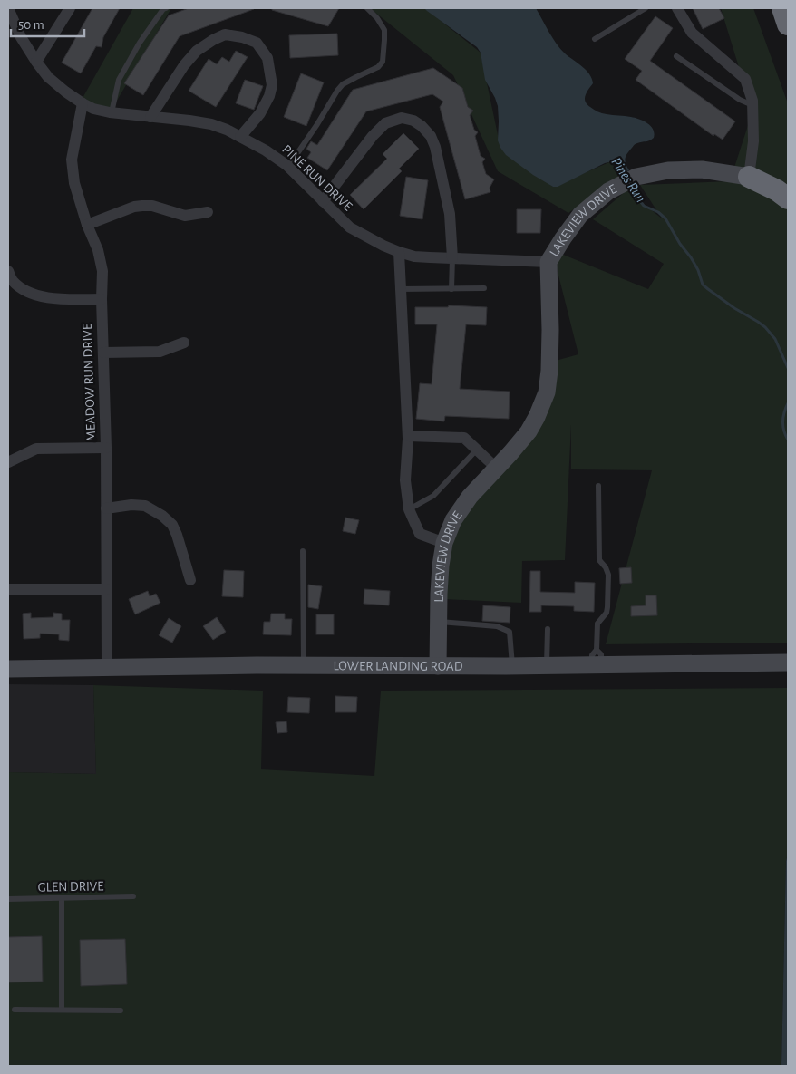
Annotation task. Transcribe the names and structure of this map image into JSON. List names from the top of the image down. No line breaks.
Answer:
{"streets":{"main road":["LAKEVIEW DRIVE","LOWER LANDING ROAD"],"street":["PINE RUN DRIVE","MEADOW RUN DRIVE"],"lane":["GLEN DRIVE"]},"crossings":[["PINE RUN DRIVE","LAKEVIEW DRIVE"],["PINE RUN DRIVE","MEADOW RUN DRIVE"],["LAKEVIEW DRIVE","LOWER LANDING ROAD"],["MEADOW RUN DRIVE","LOWER LANDING ROAD"]],"water":["Pines Run"],"scale_bar":"50 m"}
